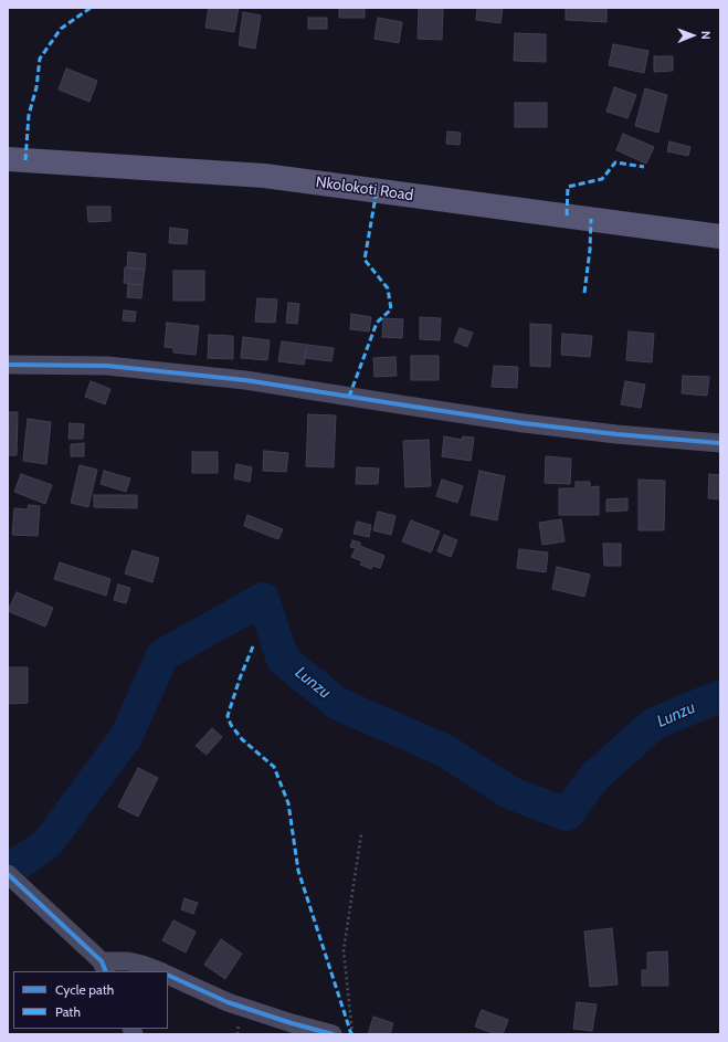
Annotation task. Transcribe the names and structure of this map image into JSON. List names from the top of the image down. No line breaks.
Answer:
{"streets":{"main road":["Nkolokoti Road"]},"water":["Lunzu"],"legend":["Cycle path","Path"],"north":"right"}
